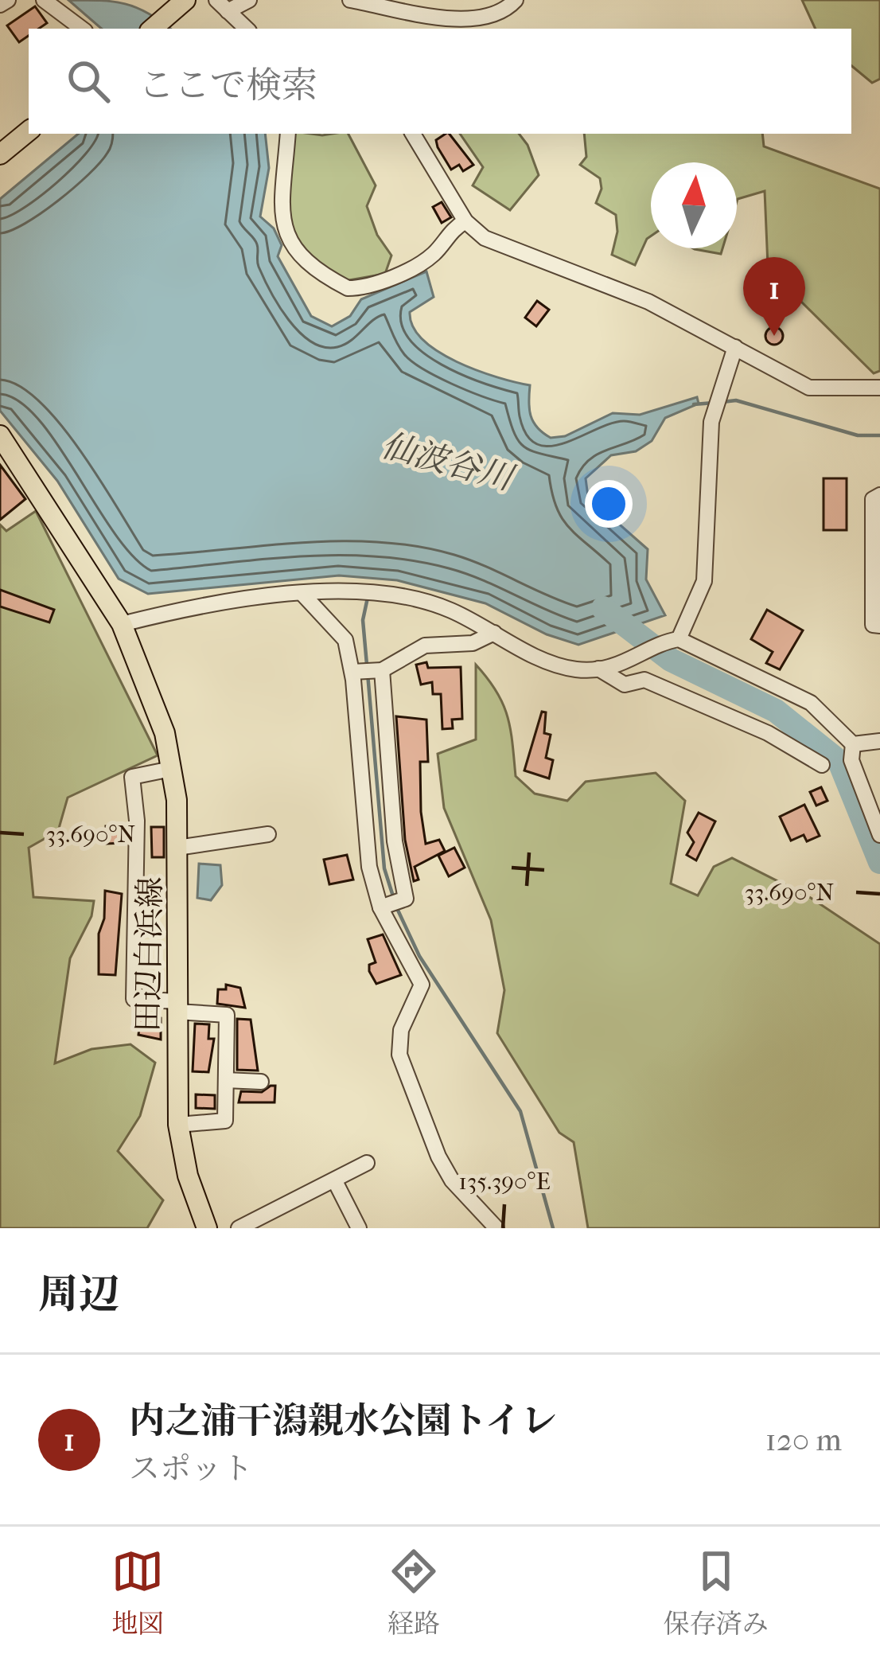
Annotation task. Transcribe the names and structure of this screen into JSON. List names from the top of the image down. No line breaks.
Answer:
{"streets":{"main road":["田辺白浜線"]},"water":["仙波谷川"],"north":"top","page":{"search":"ここで検索","pins":"1","heading":"周辺","list":[{"mark":"1","name":"内之浦干潟親水公園トイレ","note":"スポット","value":"120 m"}],"nav":["地図","経路","保存済み"]},"coordinates":["33.690°N","135.390°E"]}
